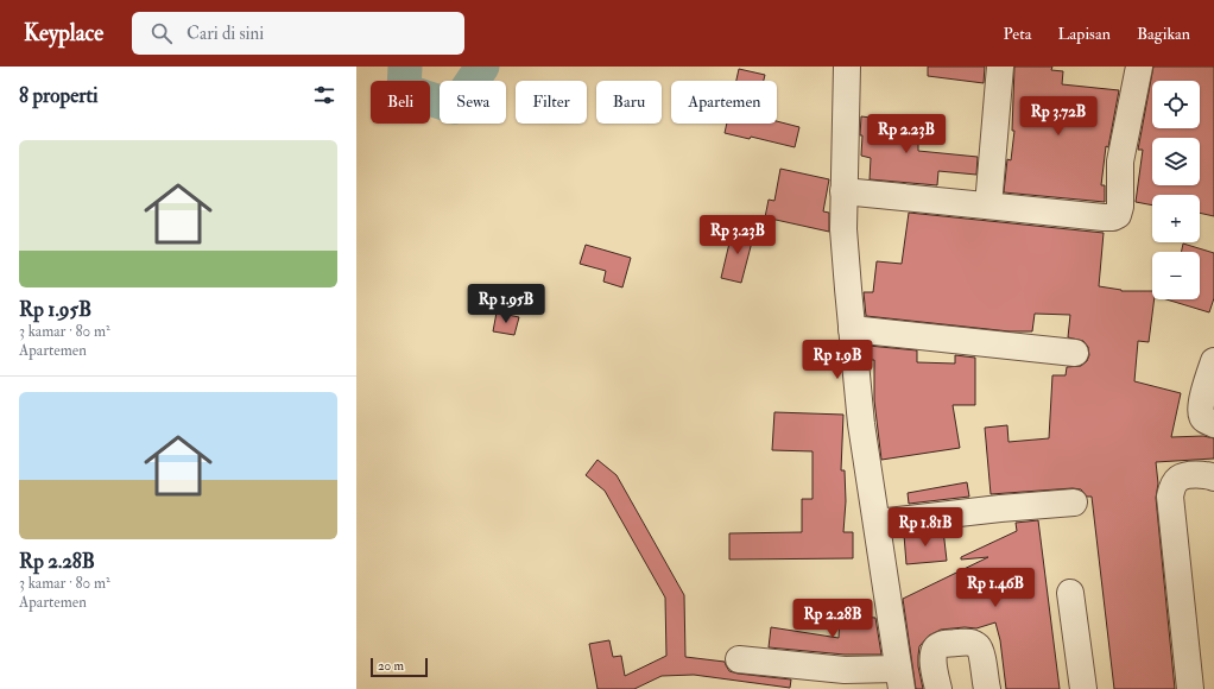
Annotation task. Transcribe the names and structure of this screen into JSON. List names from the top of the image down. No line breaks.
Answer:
{"scale_bar":"20 m","page":{"header":"Keyplace","search":"Cari di sini","nav":["Peta","Lapisan","Bagikan"],"heading":"8 properti","map_buttons":["+","−"],"chip":["Beli","Sewa","Filter","Baru","Apartemen"],"price":["Rp 3.72B","Rp 2.23B","Rp 3.23B","Rp 1.95B","Rp 1.9B","Rp 1.81B","Rp 1.46B","Rp 2.28B"],"list":[{"name":"Rp 1.95B","note":"3 kamar · 80 m² · Apartemen"},{"name":"Rp 2.28B","note":"3 kamar · 80 m² · Apartemen"}],"scale":"20 m"}}
